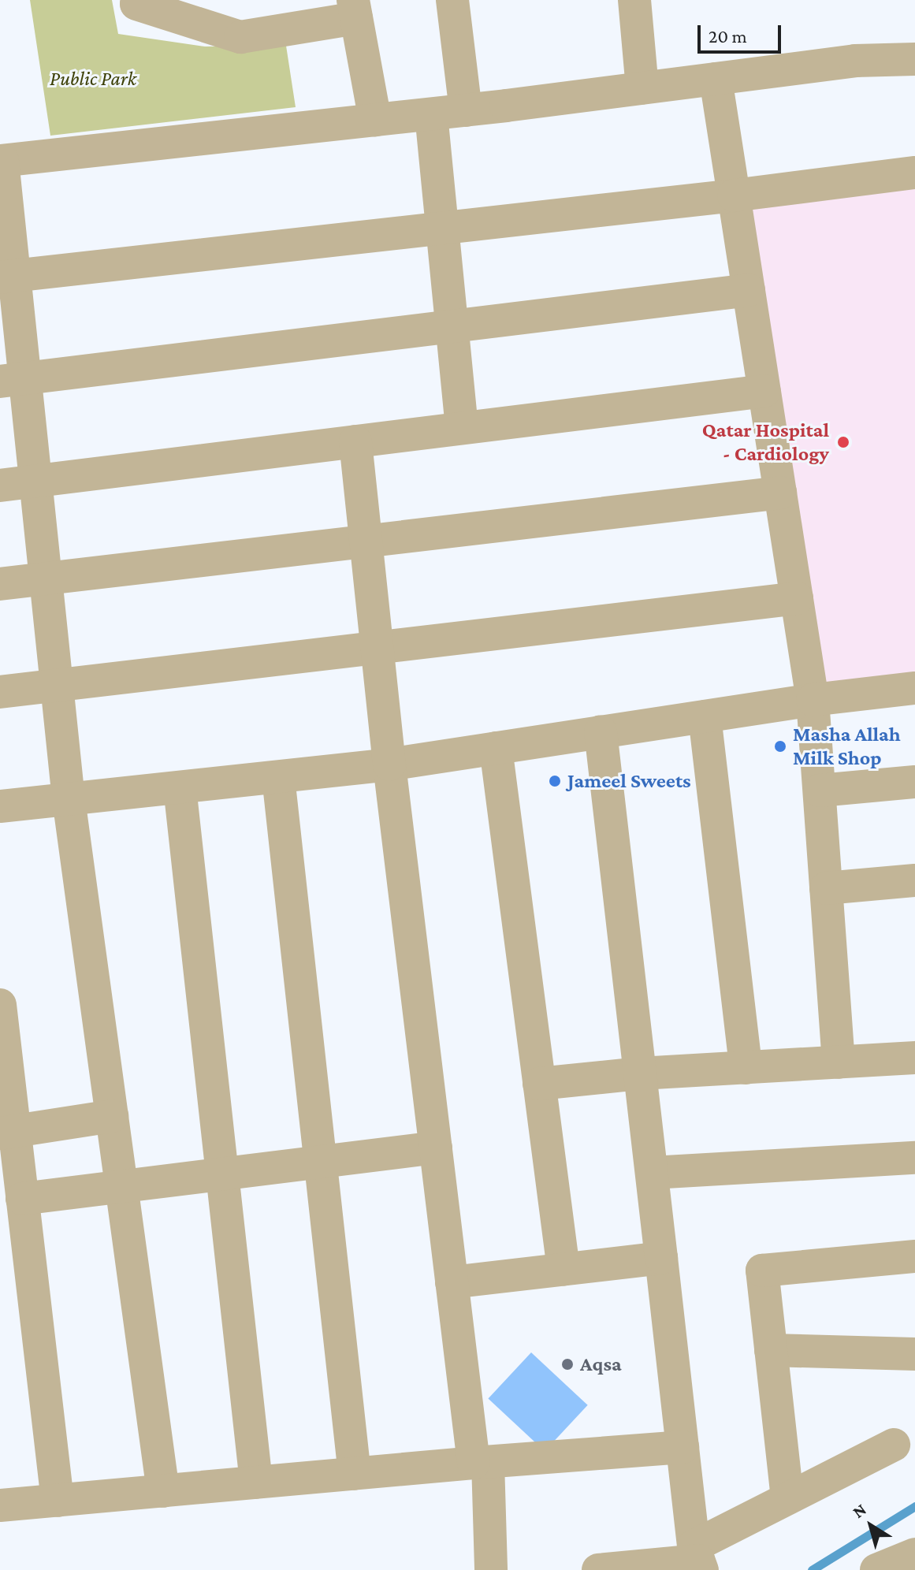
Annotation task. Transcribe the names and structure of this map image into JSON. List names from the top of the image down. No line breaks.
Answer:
{"parks":["Public Park"],"places":["Qatar Hospital - Cardiology","Masha Allah Milk Shop","Jameel Sweets","Aqsa"],"scale_bar":"20 m","north":"top left"}
